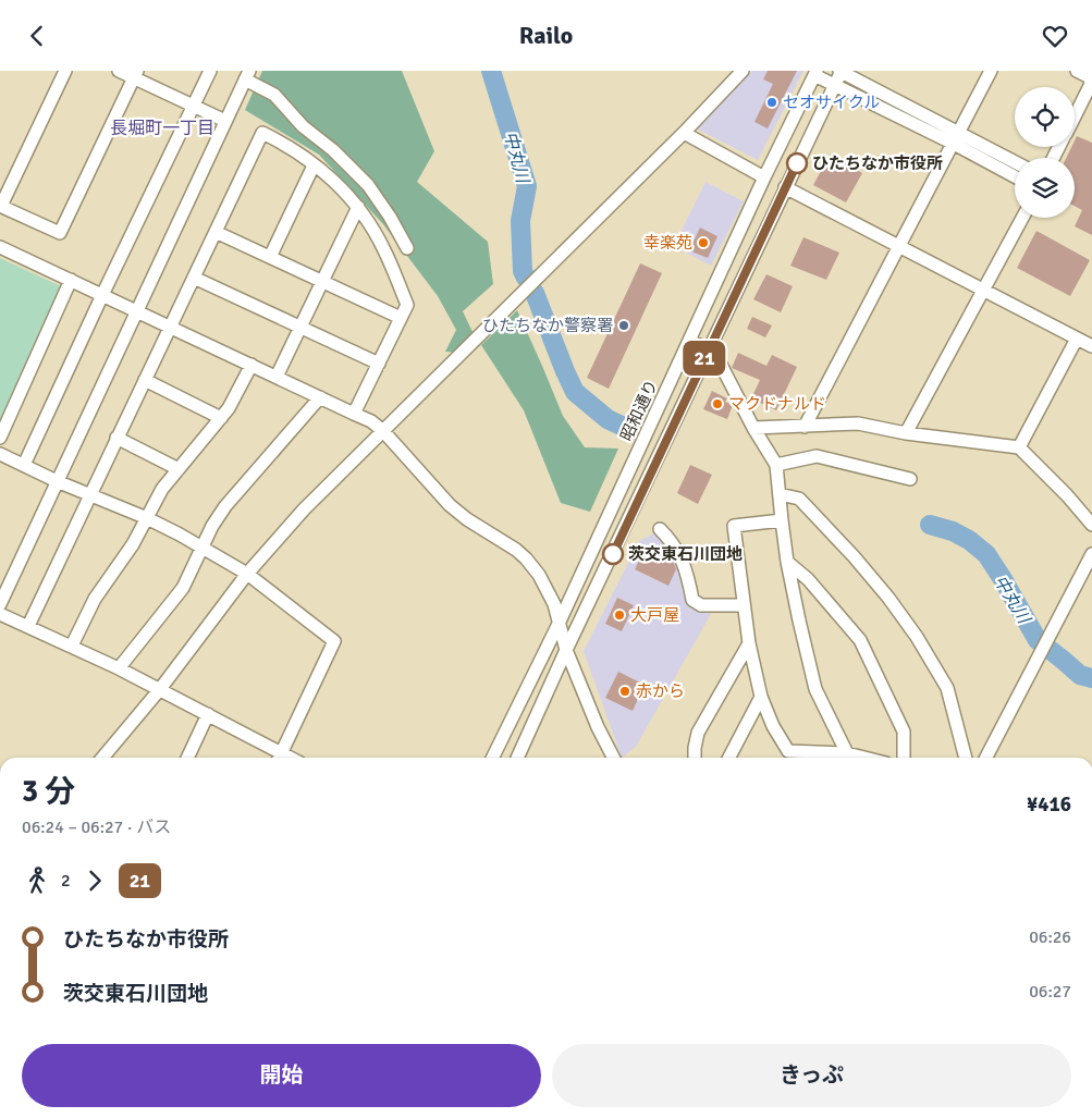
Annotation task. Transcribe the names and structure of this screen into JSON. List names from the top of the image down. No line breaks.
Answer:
{"streets":{"street":["昭和通り"]},"districts":["長堀町一丁目"],"water":["中丸川"],"places":["セオサイクル","ひたちなか市役所","幸楽苑","ひたちなか警察署","マクドナルド","茨交東石川団地","大戸屋","赤から"],"lines":["bus line 21"],"page":{"header":"Railo","on_map":"21","heading":["3 分","06:24 – 06:27 · バス","¥416"],"legs":["2","21"],"list":[{"name":"ひたちなか市役所","value":"06:26"},{"name":"茨交東石川団地","value":"06:27"}],"buttons":["開始","きっぷ"]}}
